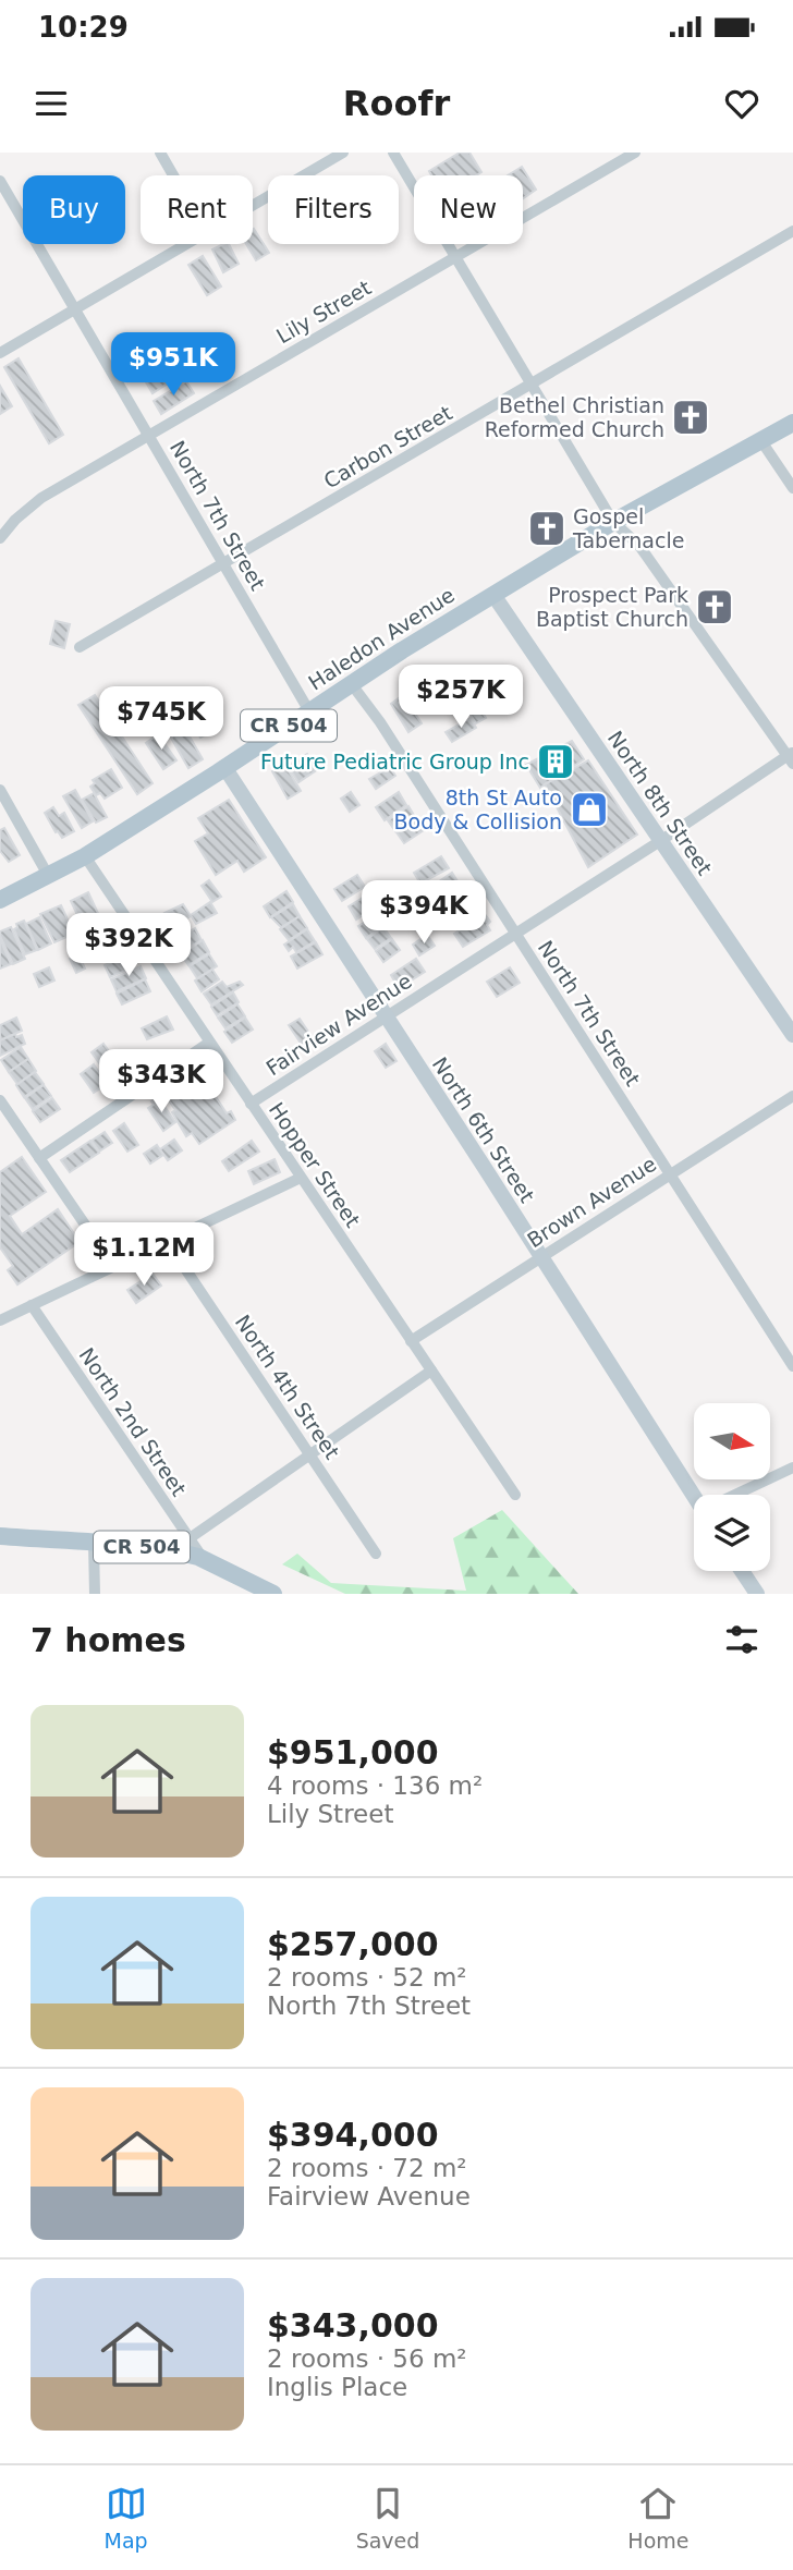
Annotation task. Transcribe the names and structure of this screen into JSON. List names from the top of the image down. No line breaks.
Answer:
{"streets":{"main road":["Haledon Avenue","CR 504","North 8th Street","North 6th Street"],"street":["Lily Street","Carbon Street","North 7th Street","Fairview Avenue","Hopper Street","Brown Avenue","North 4th Street","North 2nd Street"]},"crossings":[["Lily Street","North 7th Street"],["Carbon Street","North 7th Street"],["North 7th Street","Haledon Avenue"],["North 7th Street","Fairview Avenue"],["North 7th Street","Brown Avenue"],["Haledon Avenue","North 8th Street"],["Haledon Avenue","North 6th Street"],["Haledon Avenue","Hopper Street"],["CR 504","North 2nd Street"],["North 8th Street","Fairview Avenue"],["Fairview Avenue","North 6th Street"],["Fairview Avenue","Hopper Street"],["North 6th Street","Brown Avenue"],["Hopper Street","Brown Avenue"]],"places":{"church":["Bethel Christian Reformed Church","Gospel Tabernacle","Prospect Park Baptist Church"],"building":["Future Pediatric Group Inc"],"shop":["8th St Auto Body & Collision"]},"north":"right","page":{"status":"10:29","header":"Roofr","chip":["Buy","Rent","Filters","New"],"price":["$951K","$257K","$745K","$394K","$392K","$343K","$1.12M"],"heading":"7 homes","list":[{"name":"$951,000","note":"4 rooms · 136 m² · Lily Street"},{"name":"$257,000","note":"2 rooms · 52 m² · North 7th Street"},{"name":"$394,000","note":"2 rooms · 72 m² · Fairview Avenue"},{"name":"$343,000","note":"2 rooms · 56 m² · Inglis Place"}],"tabs":["Map","Saved","Home"]}}
